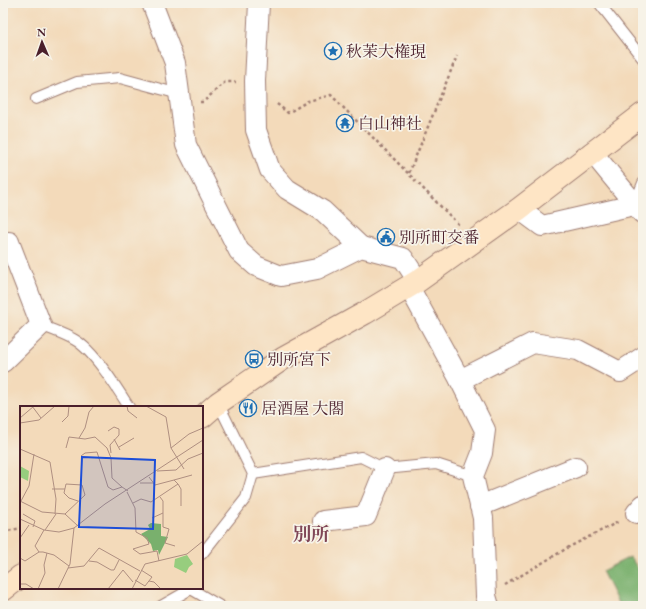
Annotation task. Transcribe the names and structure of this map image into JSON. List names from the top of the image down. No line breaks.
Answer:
{"districts":["別所"],"places":{"place":["秋茉大権現"],"temple":["白山神社"],"public building":["別所町交番"],"bus stop":["別所宮下"],"restaurant":["居酒屋 大閤"]},"north":"top"}
